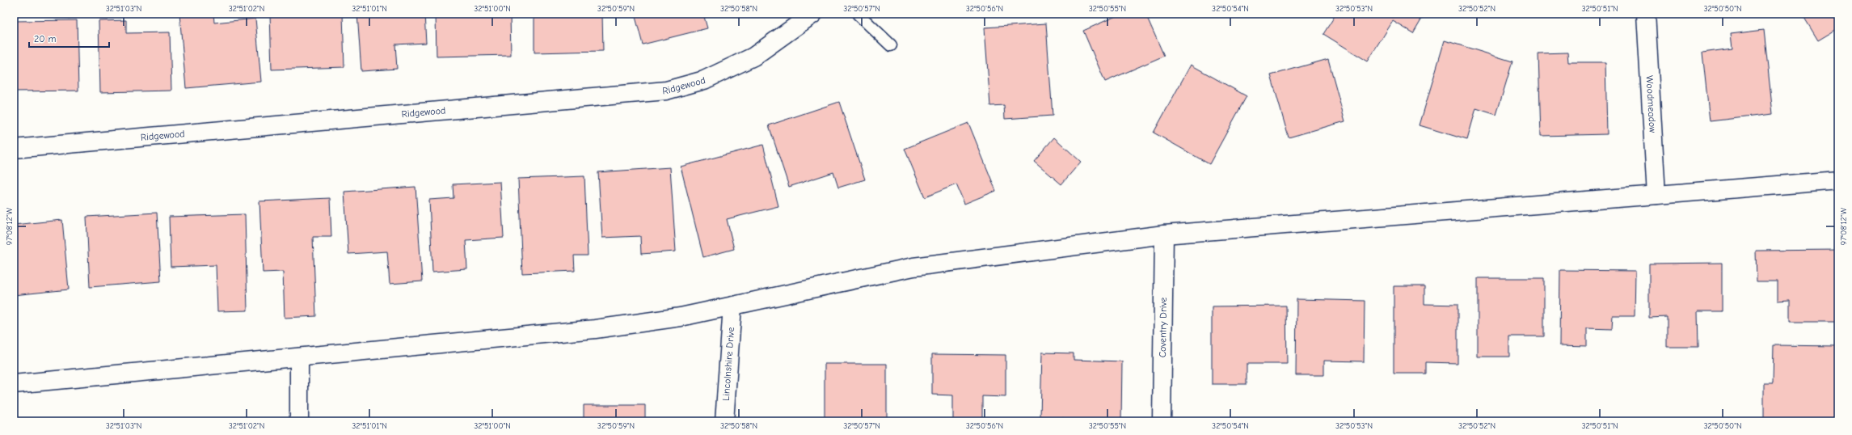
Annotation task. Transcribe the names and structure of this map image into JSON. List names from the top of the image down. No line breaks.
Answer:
{"streets":{"street":["Ridgewood","Woodmeadow","Coventry Drive","Lincolnshire Drive"]},"scale_bar":"20 m","coordinates":["32°51'03\"N","32°51'02\"N","32°51'01\"N","32°51'00\"N","32°50'59\"N","32°50'58\"N","32°50'57\"N","32°50'56\"N","32°50'55\"N","32°50'54\"N","32°50'53\"N","32°50'52\"N","32°50'51\"N","32°50'50\"N","97°08'12\"W"]}
